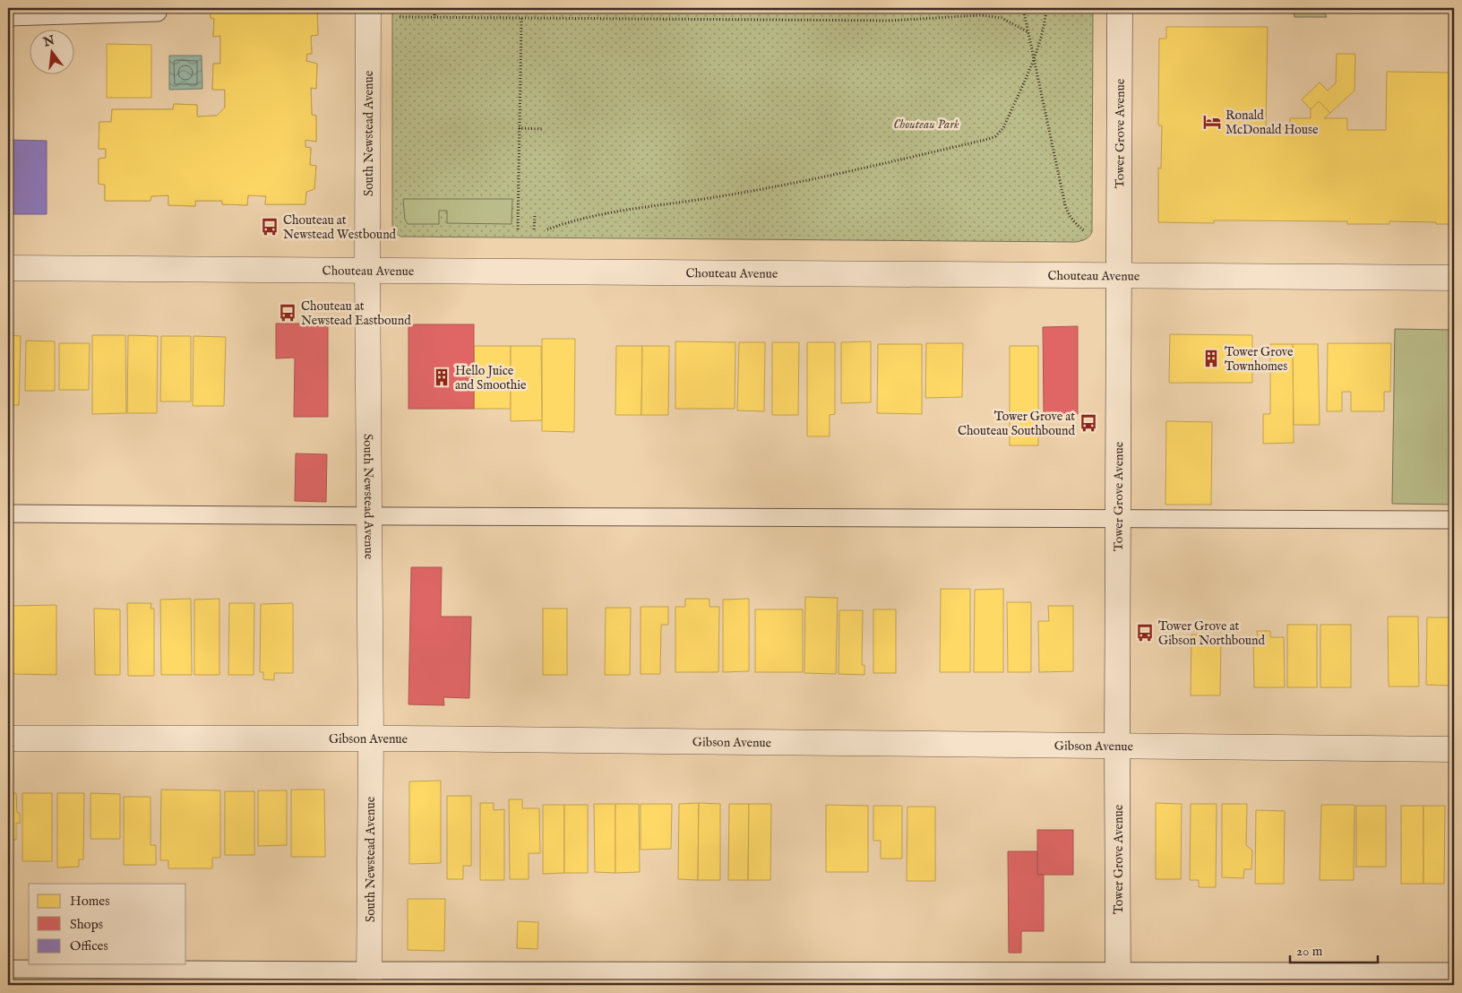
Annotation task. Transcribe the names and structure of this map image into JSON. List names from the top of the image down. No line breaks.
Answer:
{"streets":{"street":["South Newstead Avenue","Tower Grove Avenue","Chouteau Avenue","Gibson Avenue"]},"crossings":[["South Newstead Avenue","Chouteau Avenue"],["South Newstead Avenue","Gibson Avenue"],["Tower Grove Avenue","Chouteau Avenue"],["Tower Grove Avenue","Gibson Avenue"]],"parks":["Chouteau Park"],"places":{"hotel":["Ronald McDonald House"],"bus stop":["Chouteau at Newstead Westbound","Chouteau at Newstead Eastbound","Tower Grove at Chouteau Southbound","Tower Grove at Gibson Northbound"],"building":["Tower Grove Townhomes","Hello Juice and Smoothie"]},"legend":["Homes","Shops","Offices"],"scale_bar":"20 m","north":"top"}
